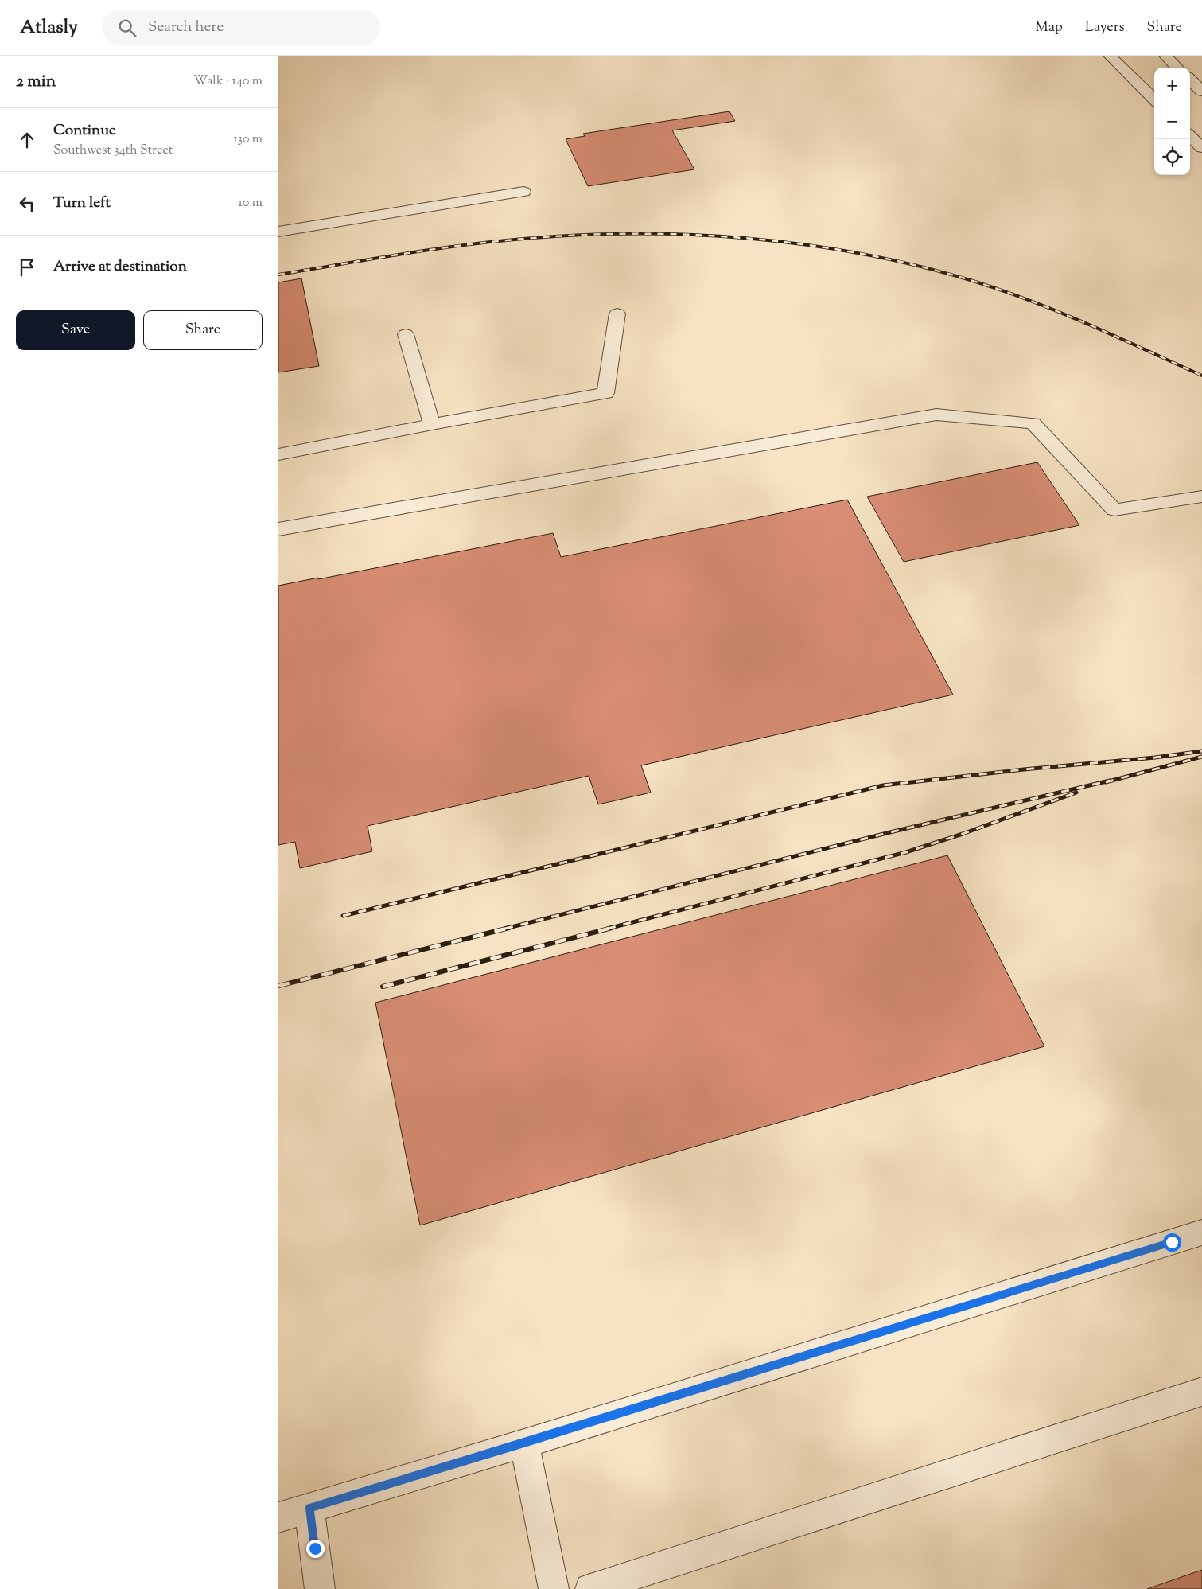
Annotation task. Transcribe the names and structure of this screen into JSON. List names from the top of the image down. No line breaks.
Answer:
{"page":{"header":"Atlasly","search":"Search here","nav":["Map","Layers","Share"],"heading":["2 min","Walk · 140 m"],"map_buttons":["+","−"],"list":[["Continue","Southwest 34th Street","130 m"],["Turn left","10 m"],"Arrive at destination"],"buttons":["Save","Share"]}}
